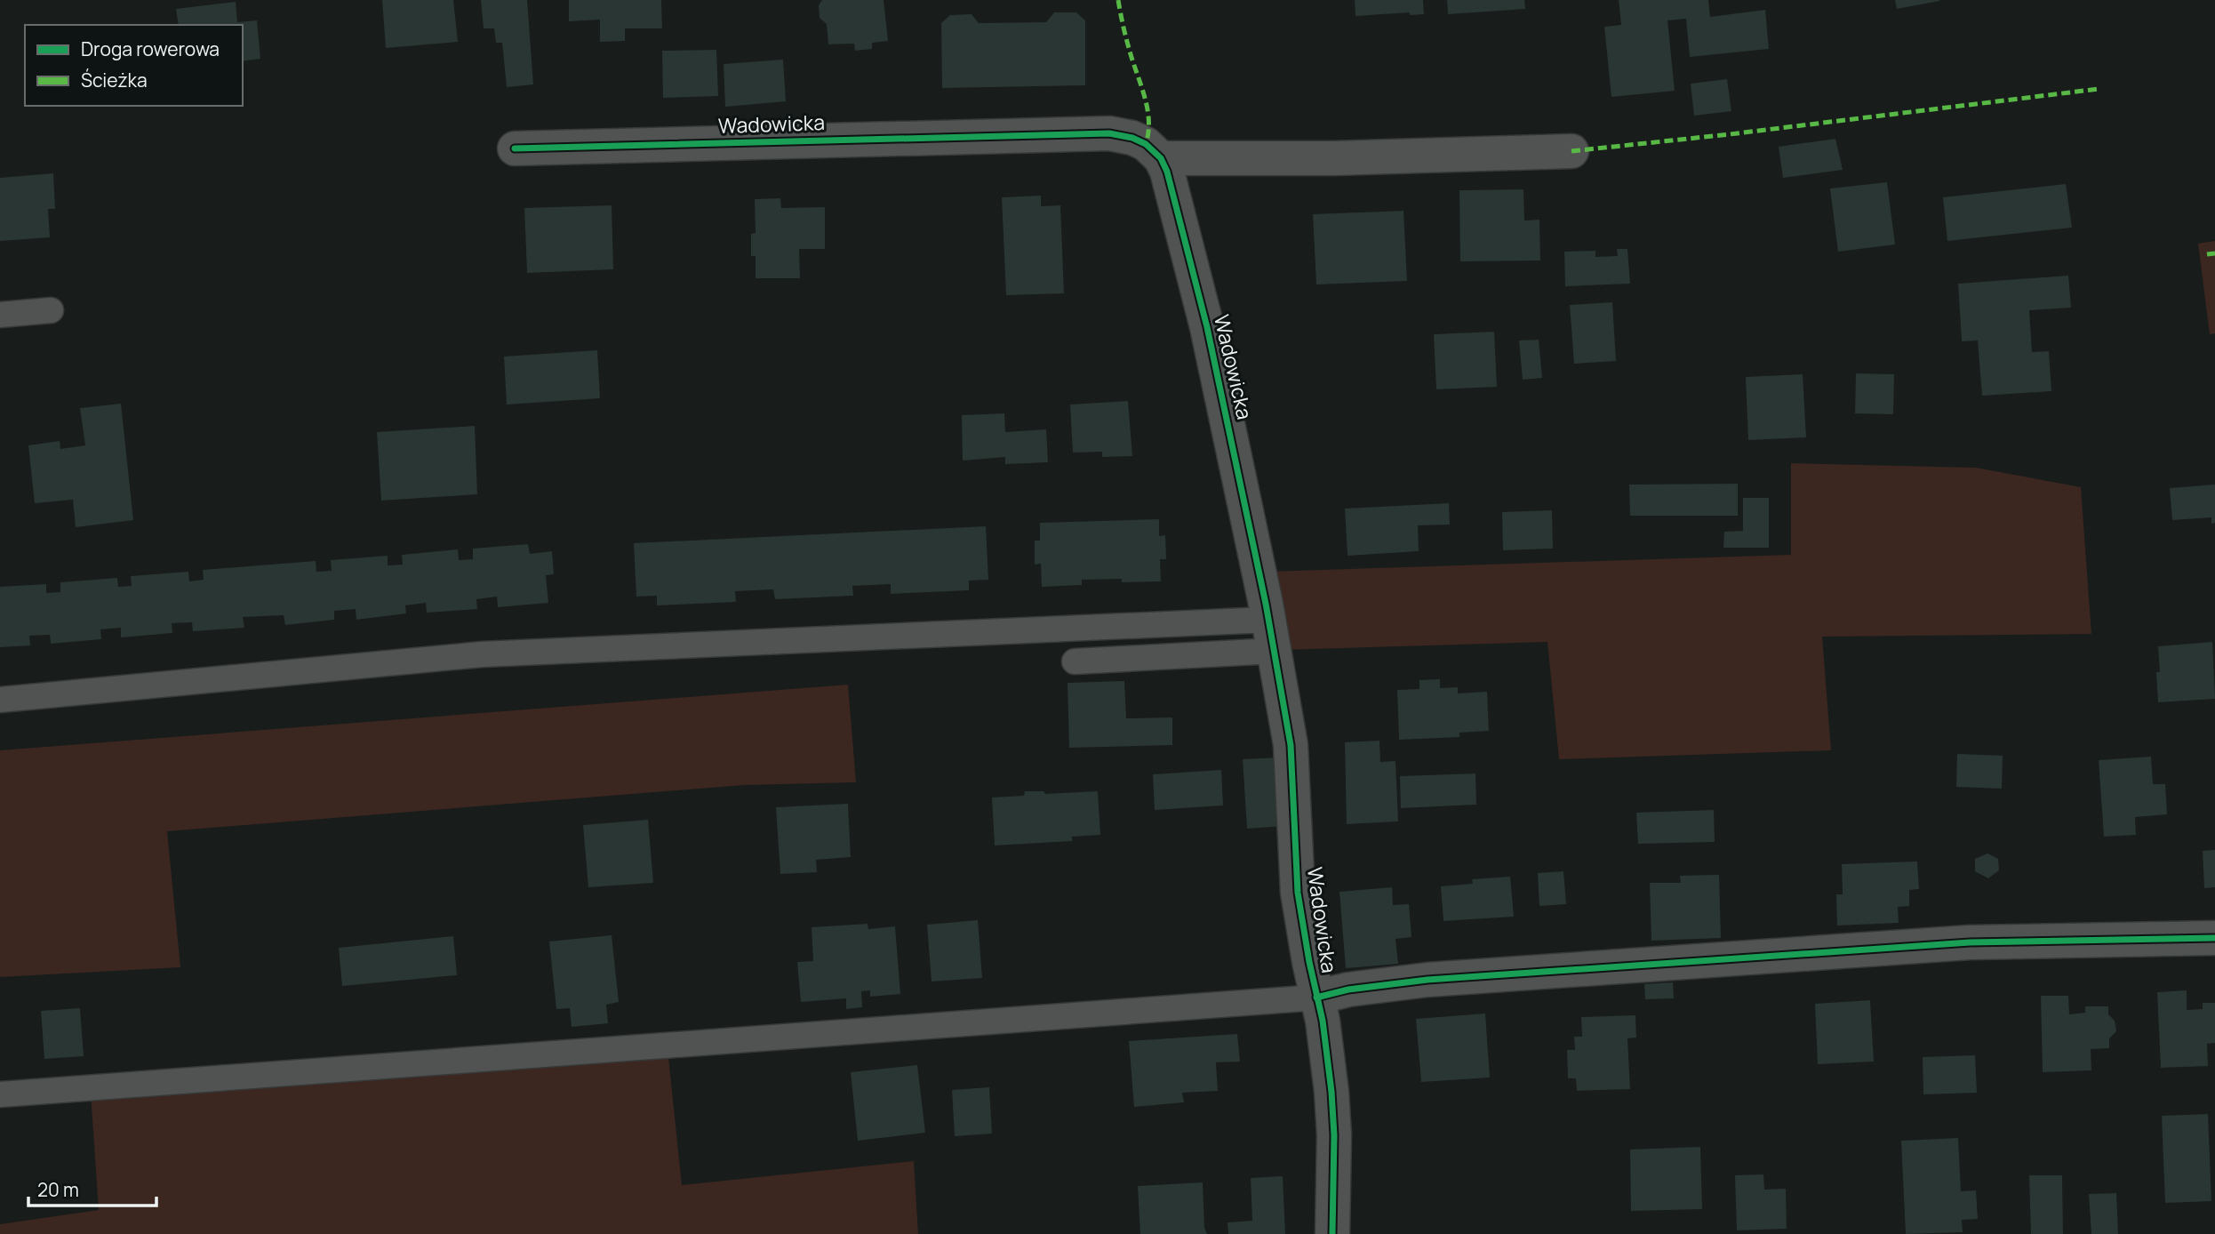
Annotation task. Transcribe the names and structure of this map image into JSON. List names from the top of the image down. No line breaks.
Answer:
{"streets":{"street":["Wadowicka"]},"legend":["Droga rowerowa","Ścieżka"],"scale_bar":"20 m"}
